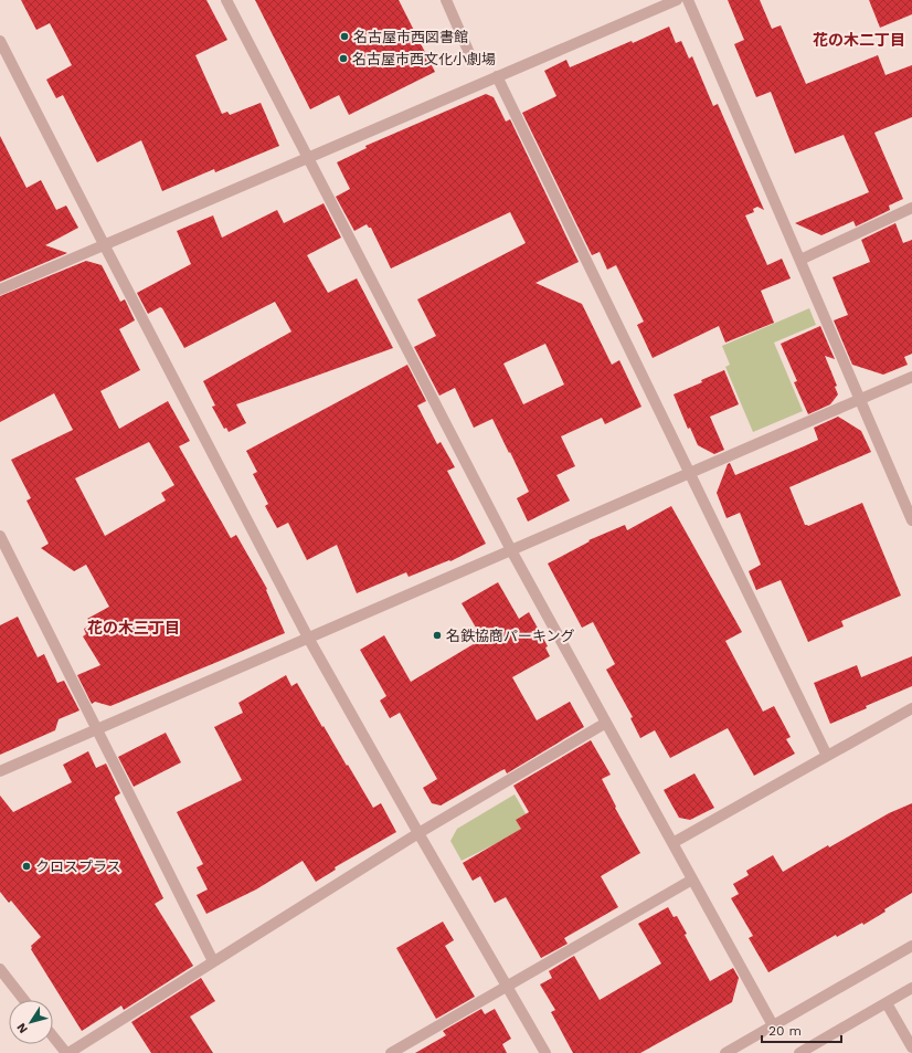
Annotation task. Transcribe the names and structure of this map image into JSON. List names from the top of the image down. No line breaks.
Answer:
{"districts":["花の木二丁目","花の木三丁目"],"places":["名古屋市西図書館","名古屋市西文化小劇場","名鉄協商パーキング","クロスプラス"],"scale_bar":"20 m","north":"bottom left"}
